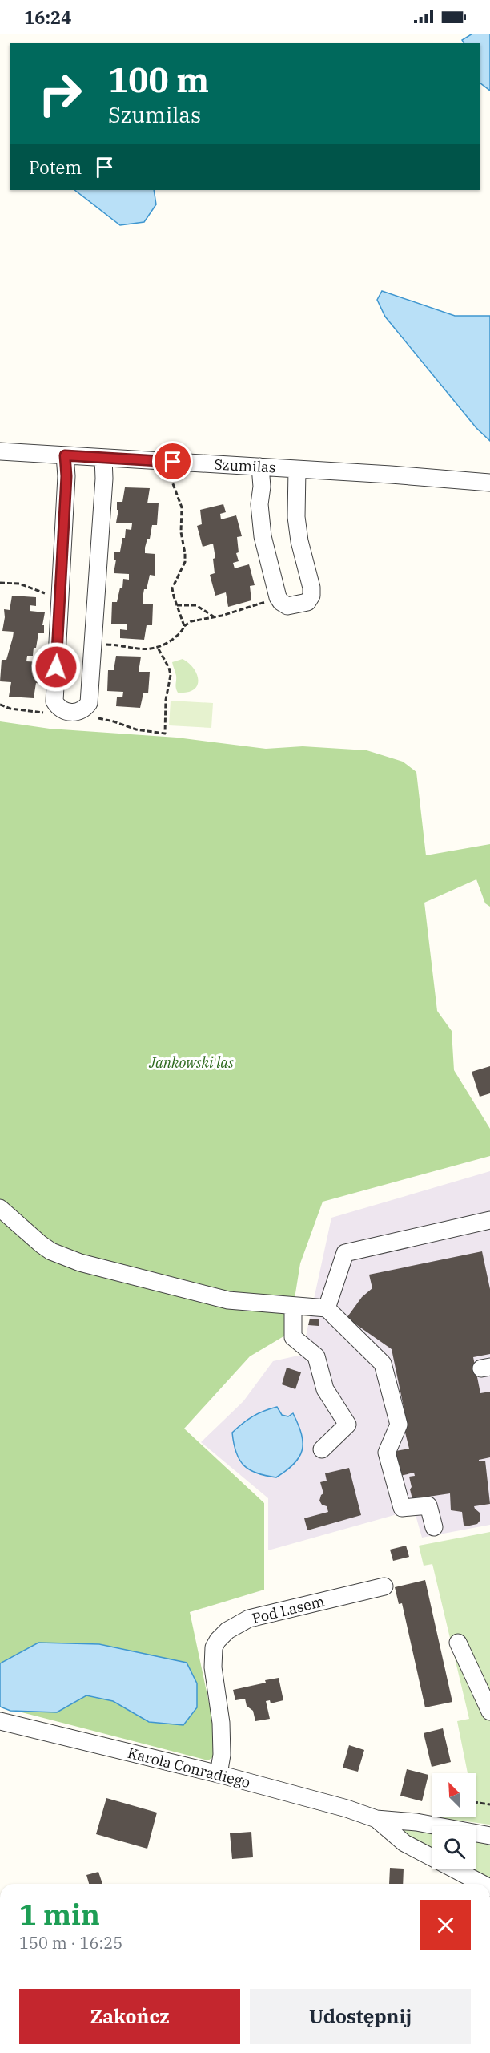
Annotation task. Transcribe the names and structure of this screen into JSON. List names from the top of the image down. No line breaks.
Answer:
{"streets":{"street":["Szumilas","Pod Lasem","Karola Conradiego"]},"crossings":[["Pod Lasem","Karola Conradiego"]],"parks":["Jankowski las"],"north":"top left","page":{"status":"16:24","turn":["100 m","Szumilas"],"then":"Potem","heading":["1 min","150 m · 16:25"],"buttons":["Zakończ","Udostępnij"]}}
